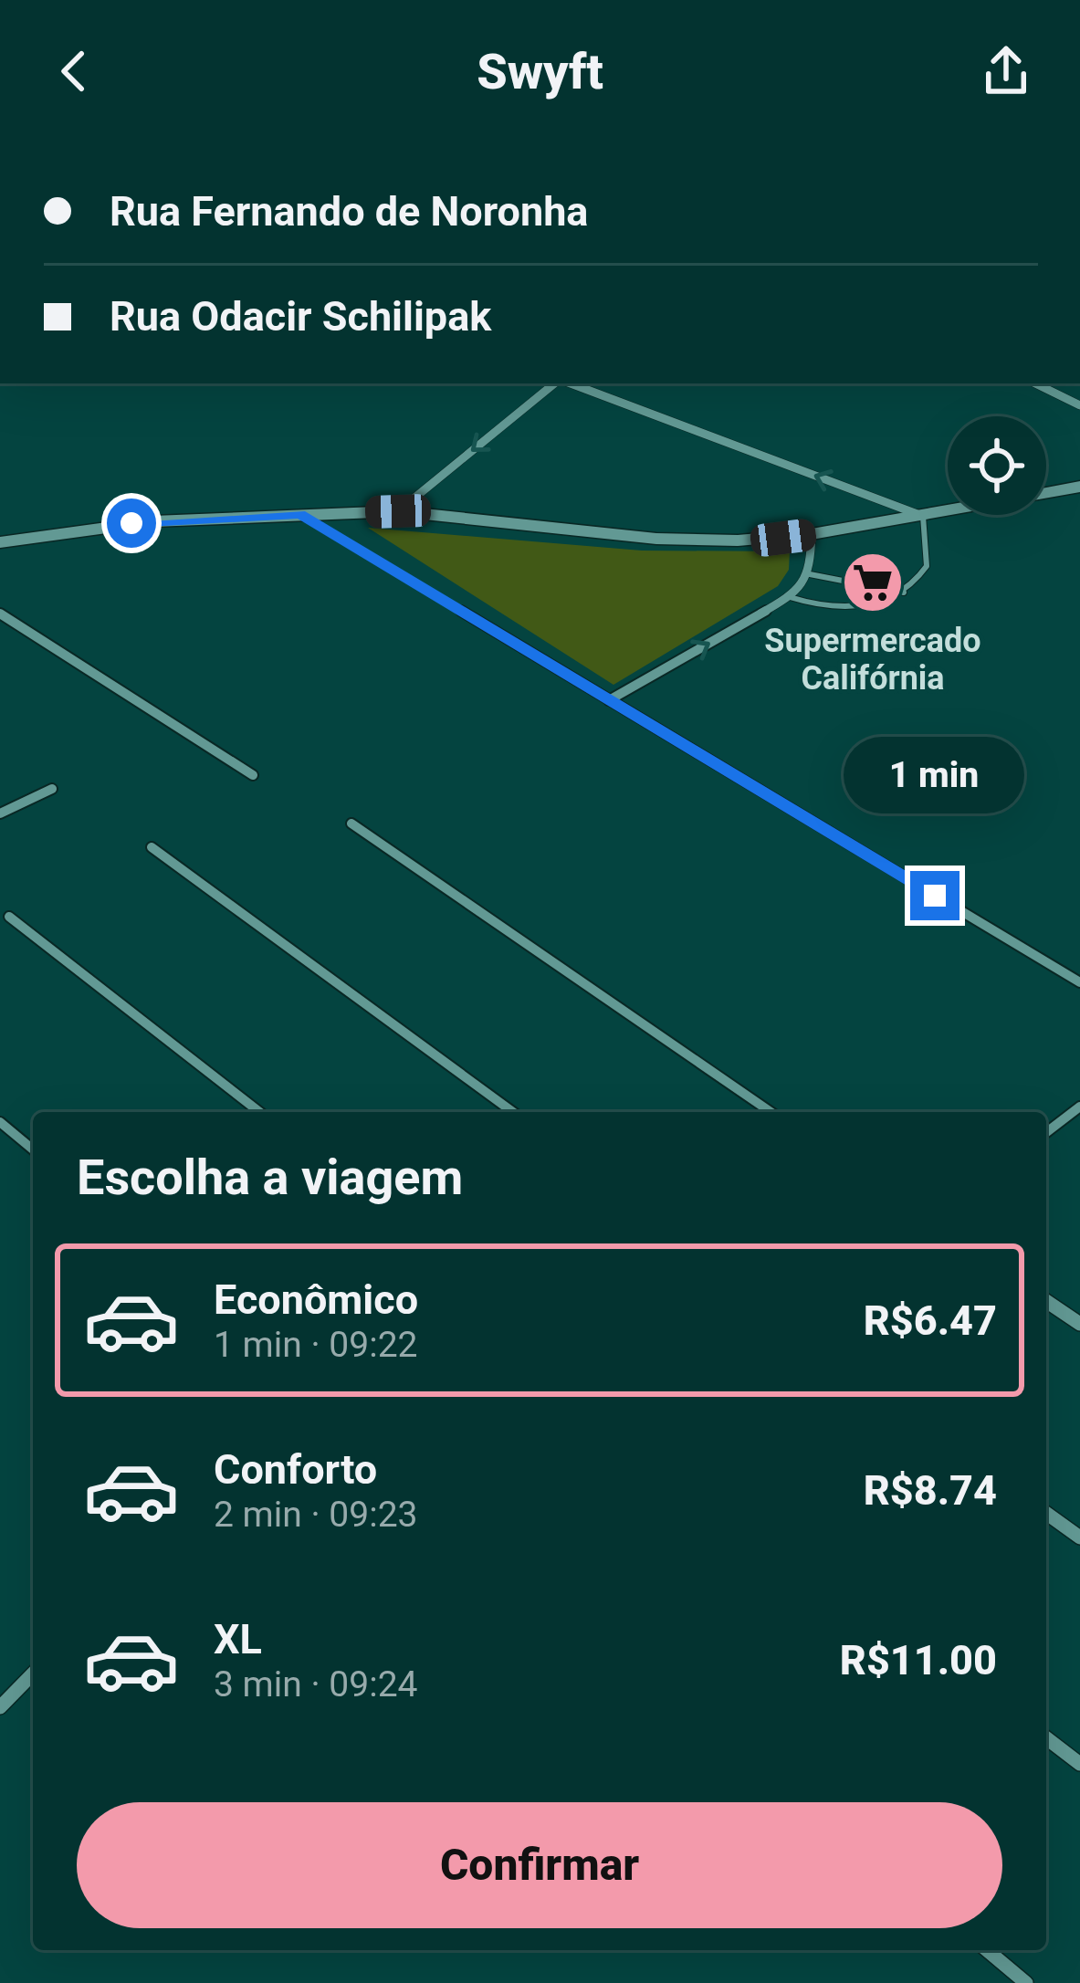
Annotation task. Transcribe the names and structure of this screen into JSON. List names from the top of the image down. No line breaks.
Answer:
{"places":{"supermarket":["Supermercado Califórnia"]},"page":{"header":"Swyft","banner":["Rua Fernando de Noronha","Rua Odacir Schilipak"],"bubble":"1 min","heading":"Escolha a viagem","list":[{"name":"Econômico","note":"1 min · 09:22","value":"R$6.47"},{"name":"Conforto","note":"2 min · 09:23","value":"R$8.74"},{"name":"XL","note":"3 min · 09:24","value":"R$11.00"}],"buttons":"Confirmar"}}
